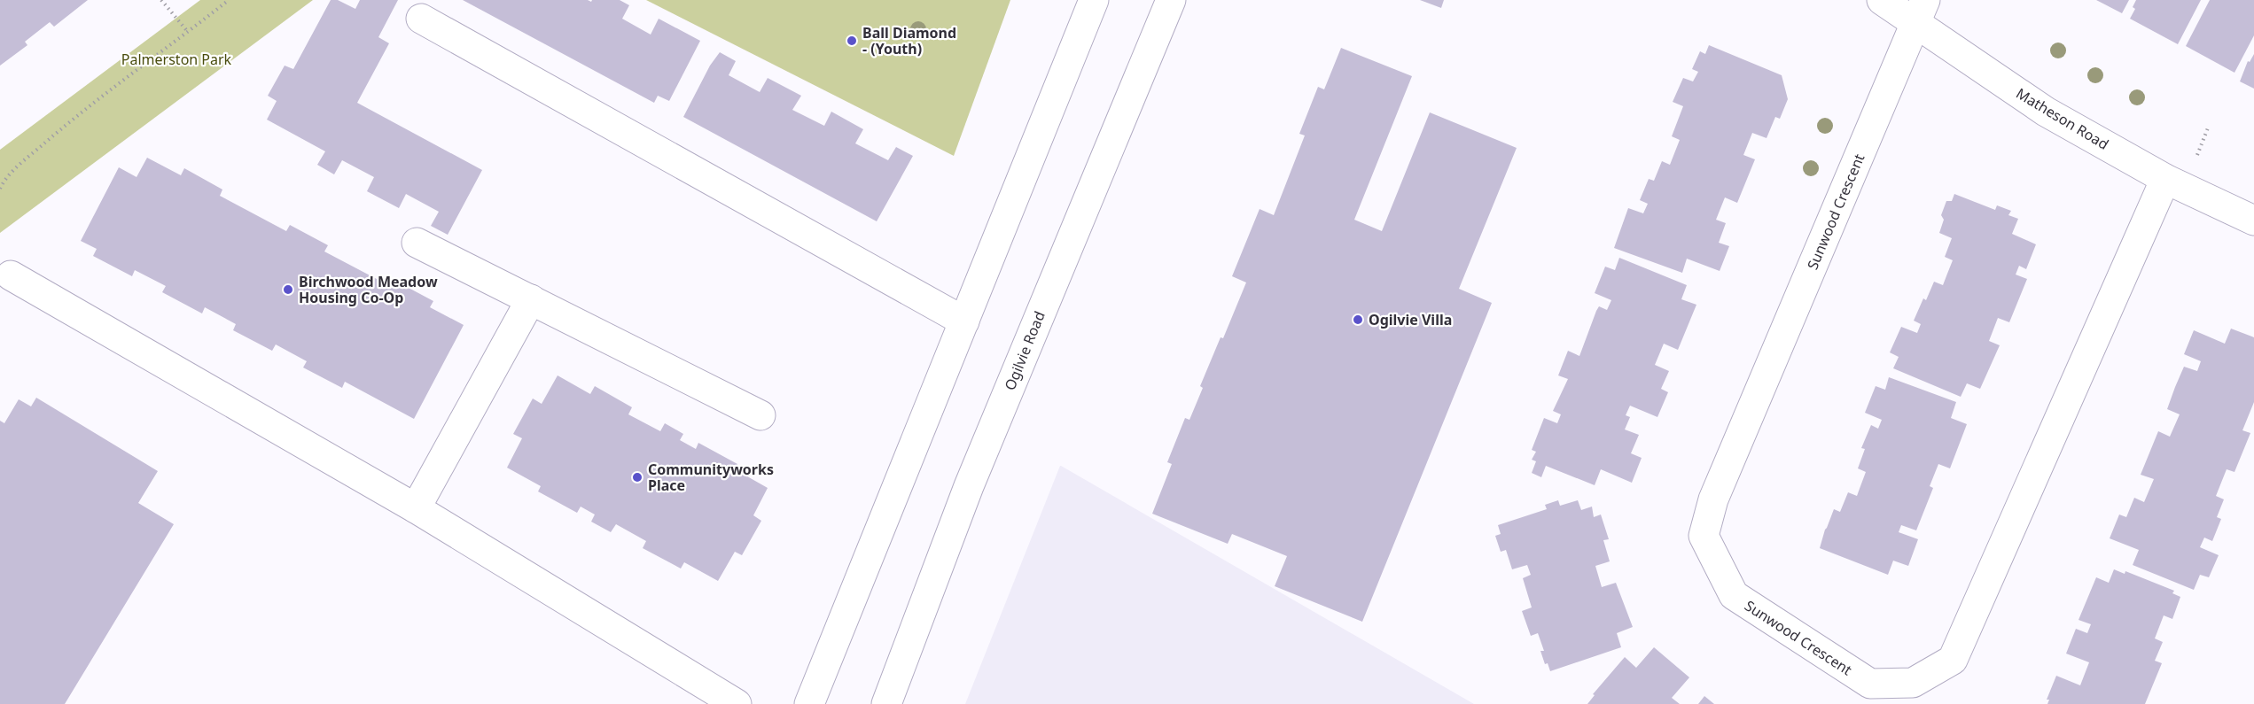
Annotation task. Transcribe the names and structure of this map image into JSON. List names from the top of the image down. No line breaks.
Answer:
{"streets":{"street":["Matheson Road","Sunwood Crescent","Ogilvie Road"]},"crossings":[["Matheson Road","Sunwood Crescent"]],"parks":["Palmerston Park"],"places":["Ball Diamond - (Youth)","Birchwood Meadow Housing Co-Op","Ogilvie Villa","Communityworks Place"]}
